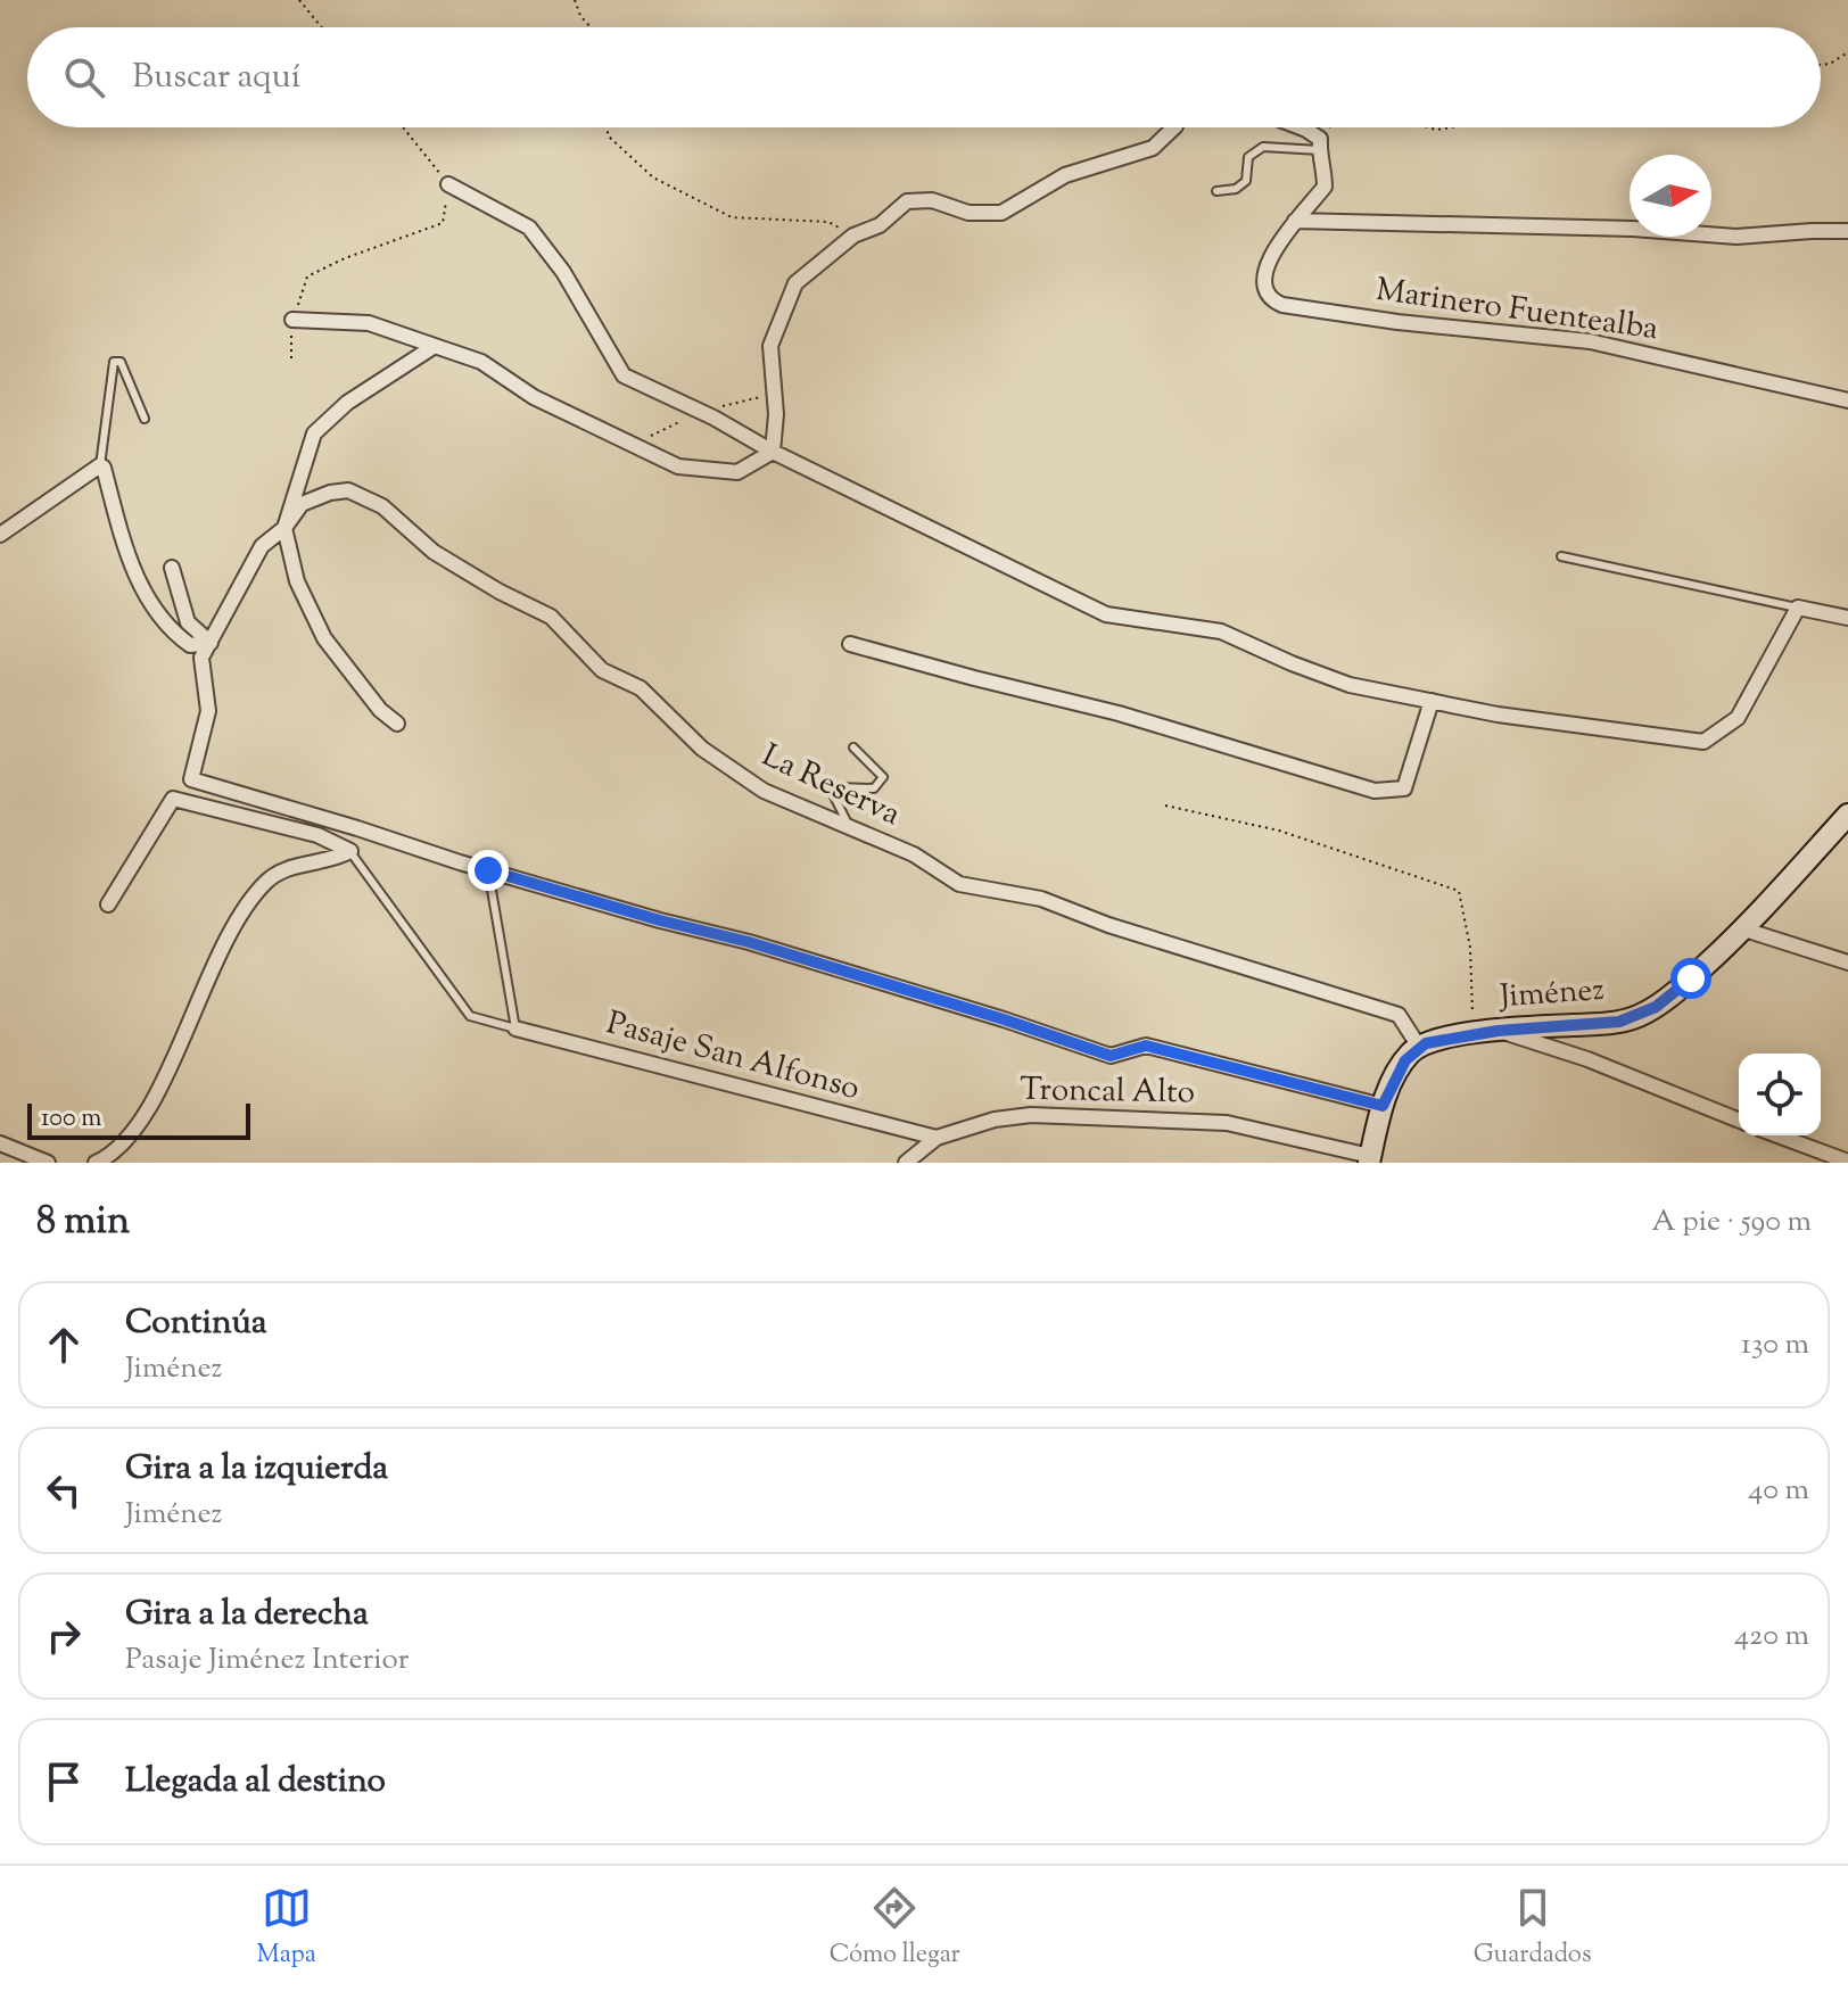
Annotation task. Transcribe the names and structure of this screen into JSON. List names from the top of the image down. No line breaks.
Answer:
{"streets":{"street":["Marinero Fuentealba","La Reserva","Jiménez","Pasaje San Alfonso","Troncal Alto"]},"crossings":[["La Reserva","Jiménez"],["Pasaje San Alfonso","Troncal Alto"]],"scale_bar":"100 m","north":"right","page":{"search":"Buscar aquí","scale":"100 m","heading":["8 min","A pie · 590 m"],"list":[["Continúa","Jiménez","130 m"],["Gira a la izquierda","Jiménez","40 m"],["Gira a la derecha","Pasaje Jiménez Interior","420 m"],"Llegada al destino"],"nav":["Mapa","Cómo llegar","Guardados"]}}
